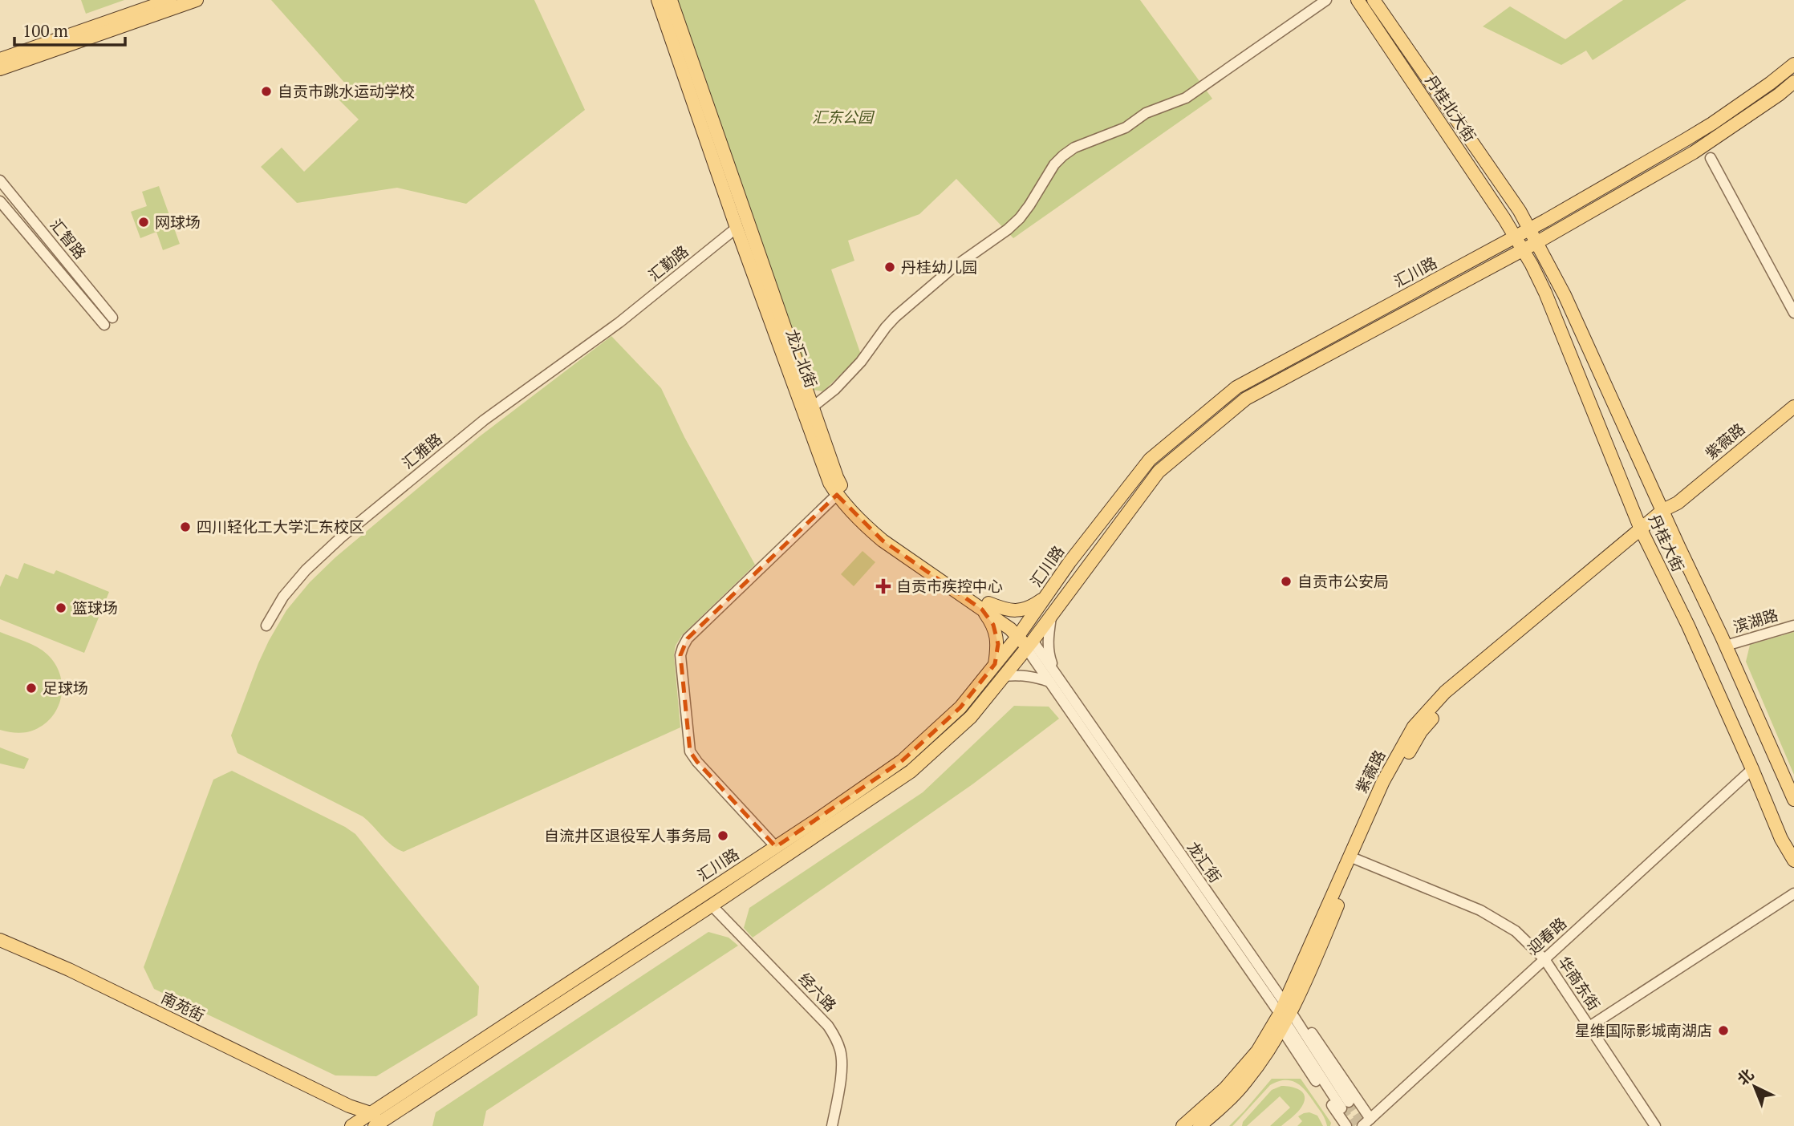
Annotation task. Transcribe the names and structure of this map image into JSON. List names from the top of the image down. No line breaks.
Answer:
{"streets":{"main road":["丹桂北大街","汇川路","龙汇北街","紫薇路","丹桂大街","南苑街"],"street":["汇智路","汇勤路","汇雅路","滨湖路","龙汇街","迎春路","华商东街","经六路"]},"crossings":[["丹桂北大街","汇川路"],["丹桂北大街","紫薇路"],["丹桂北大街","丹桂大街"],["丹桂北大街","滨湖路"],["汇勤路","龙汇北街"],["汇勤路","汇雅路"],["汇川路","龙汇北街"],["汇川路","丹桂大街"],["汇川路","龙汇街"],["汇川路","经六路"],["汇川路","南苑街"],["龙汇北街","龙汇街"],["紫薇路","丹桂大街"],["紫薇路","龙汇街"],["紫薇路","华商东街"],["丹桂大街","迎春路"],["迎春路","华商东街"]],"parks":["汇东公园"],"places":{"other":["自贡市跳水运动学校","网球场","丹桂幼儿园","四川轻化工大学汇东校区","自贡市公安局","篮球场","足球场","自流井区退役军人事务局","星维国际影城南湖店"],"health":["自贡市疾控中心"]},"scale_bar":"100 m","north":"top left"}
